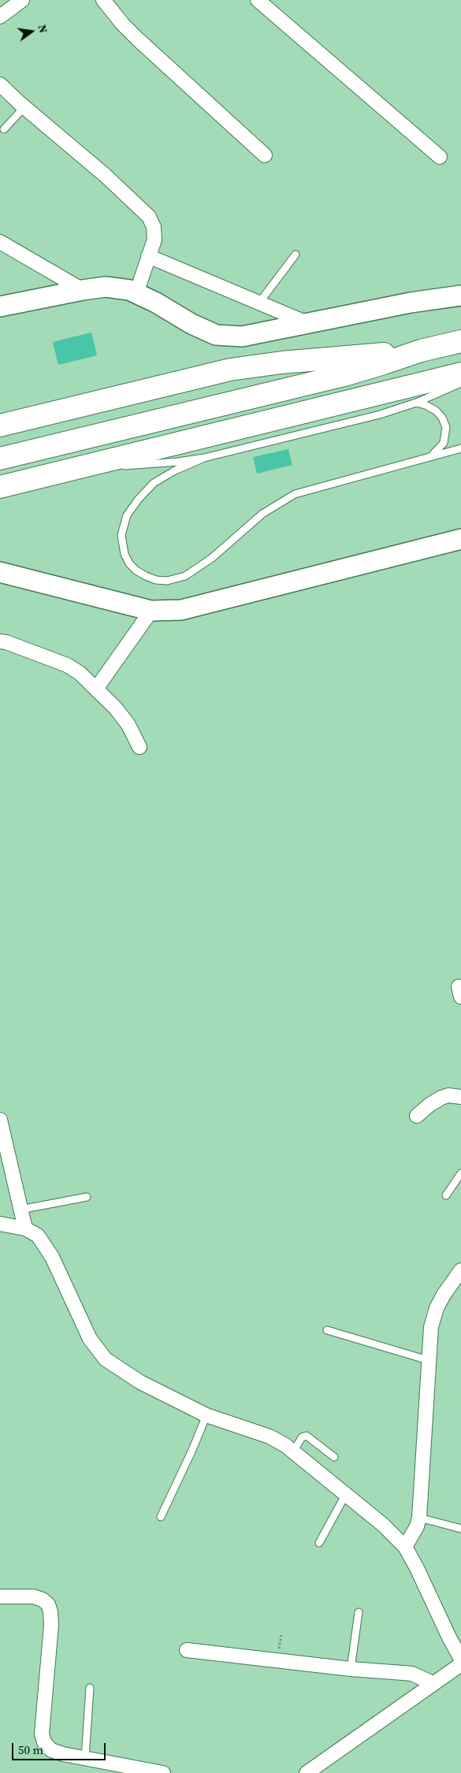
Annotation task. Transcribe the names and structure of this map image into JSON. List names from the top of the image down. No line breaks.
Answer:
{"scale_bar":"50 m","north":"right"}
